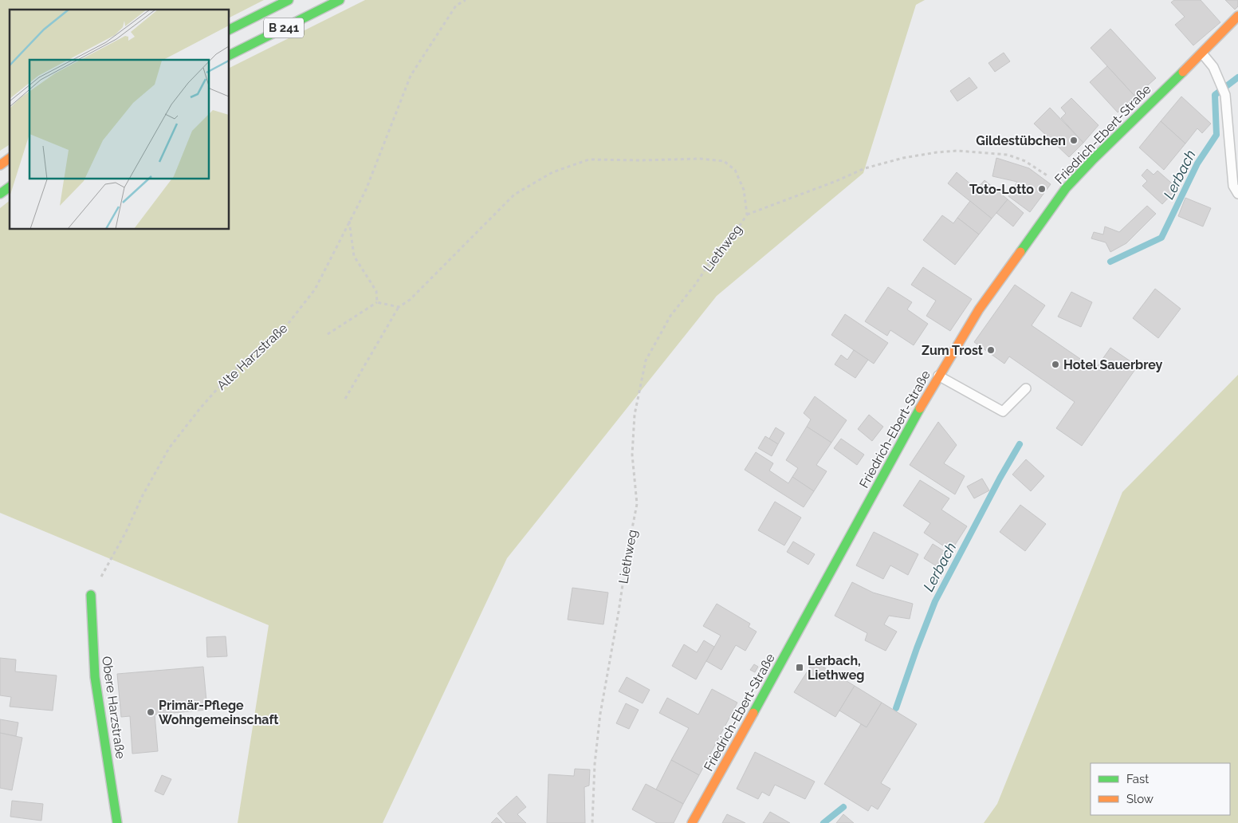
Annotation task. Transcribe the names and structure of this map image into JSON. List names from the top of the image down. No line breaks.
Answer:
{"streets":{"street":["B 241","Friedrich-Ebert-Straße","Obere Harzstraße"],"path":["Liethweg","Alte Harzstraße"]},"crossings":[["Alte Harzstraße","Obere Harzstraße"]],"water":["Lerbach"],"places":{"other":["Gildestübchen","Toto-Lotto","Zum Trost","Hotel Sauerbrey","Primär-Pflege Wohngemeinschaft"],"transit":["Lerbach, Liethweg"]},"legend":["Fast","Slow"]}
